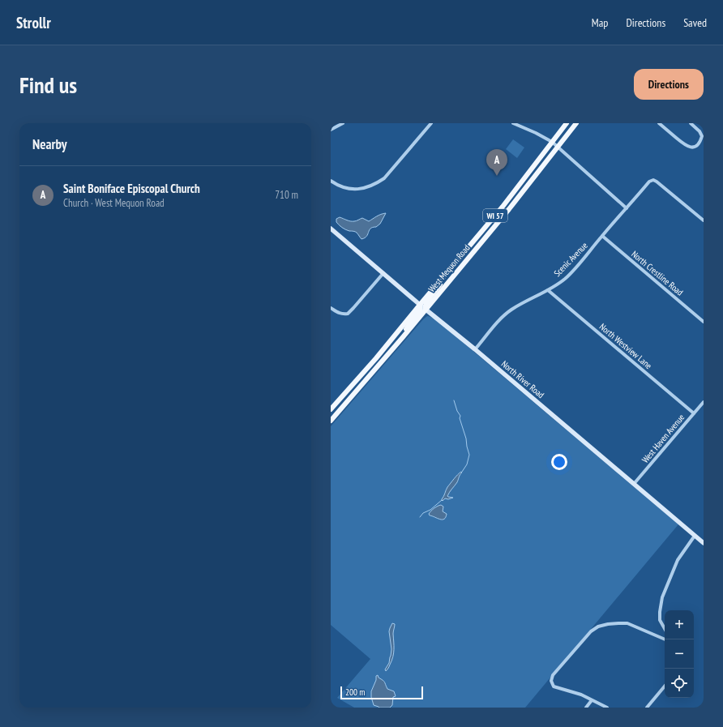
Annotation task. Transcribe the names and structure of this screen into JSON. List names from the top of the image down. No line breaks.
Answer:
{"streets":{"main road":["WI 57","West Mequon Road"],"street":["Scenic Avenue","North Crestline Road","North Westview Lane","North River Road","West Haven Avenue"]},"crossings":[["Scenic Avenue","North Crestline Road"],["Scenic Avenue","North Westview Lane"],["Scenic Avenue","North River Road"],["West Mequon Road","North River Road"],["North Westview Lane","West Haven Avenue"],["North River Road","West Haven Avenue"]],"scale_bar":"200 m","page":{"header":"Strollr","nav":["Map","Directions","Saved"],"buttons":"Directions","title":"Find us","heading":"Nearby","pins":"A","list":[{"mark":"A","name":"Saint Boniface Episcopal Church","note":"Church · West Mequon Road","value":"710 m"}],"map_buttons":["+","−"],"scale":"200 m"}}
